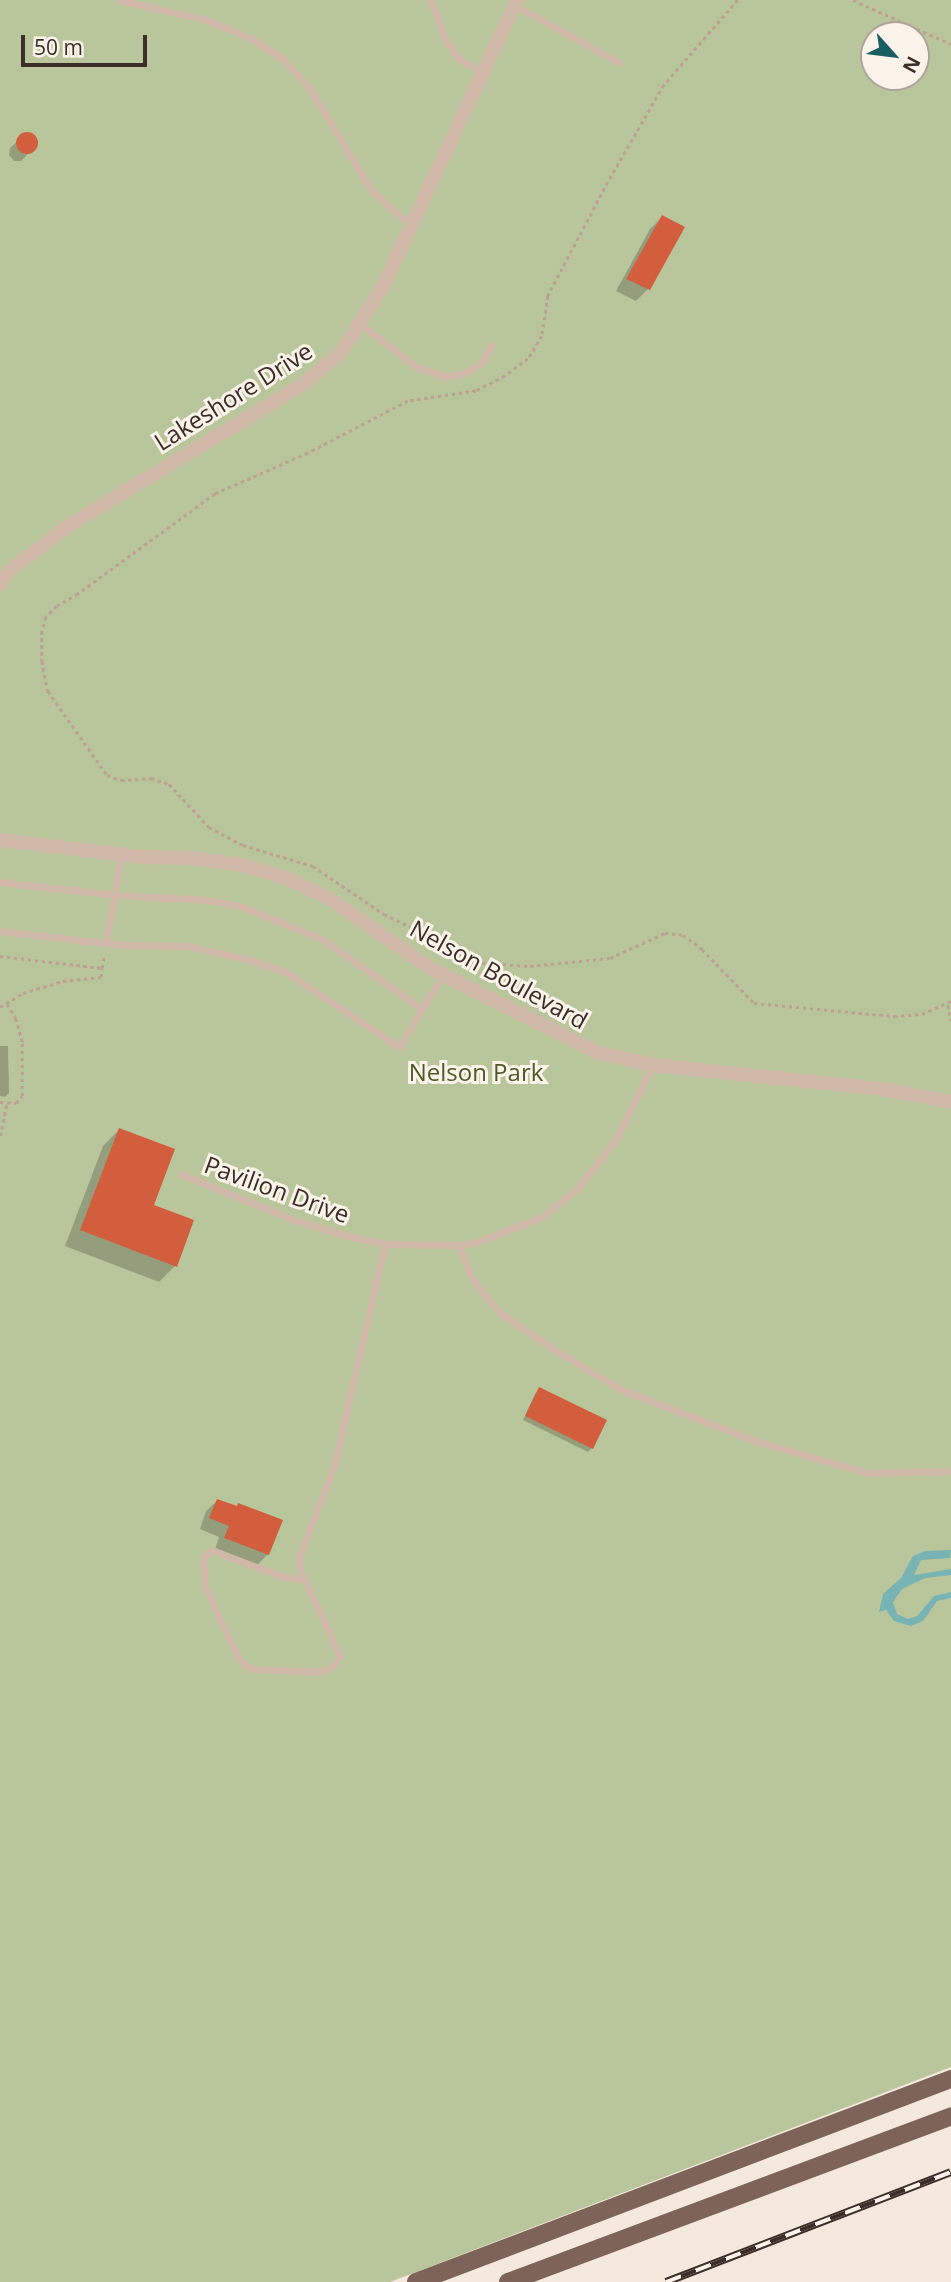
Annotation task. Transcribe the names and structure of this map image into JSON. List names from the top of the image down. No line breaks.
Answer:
{"streets":{"street":["Lakeshore Drive","Nelson Boulevard"],"lane":["Pavilion Drive"]},"crossings":[["Nelson Boulevard","Pavilion Drive"]],"parks":["Nelson Park"],"scale_bar":"50 m","north":"bottom right"}
